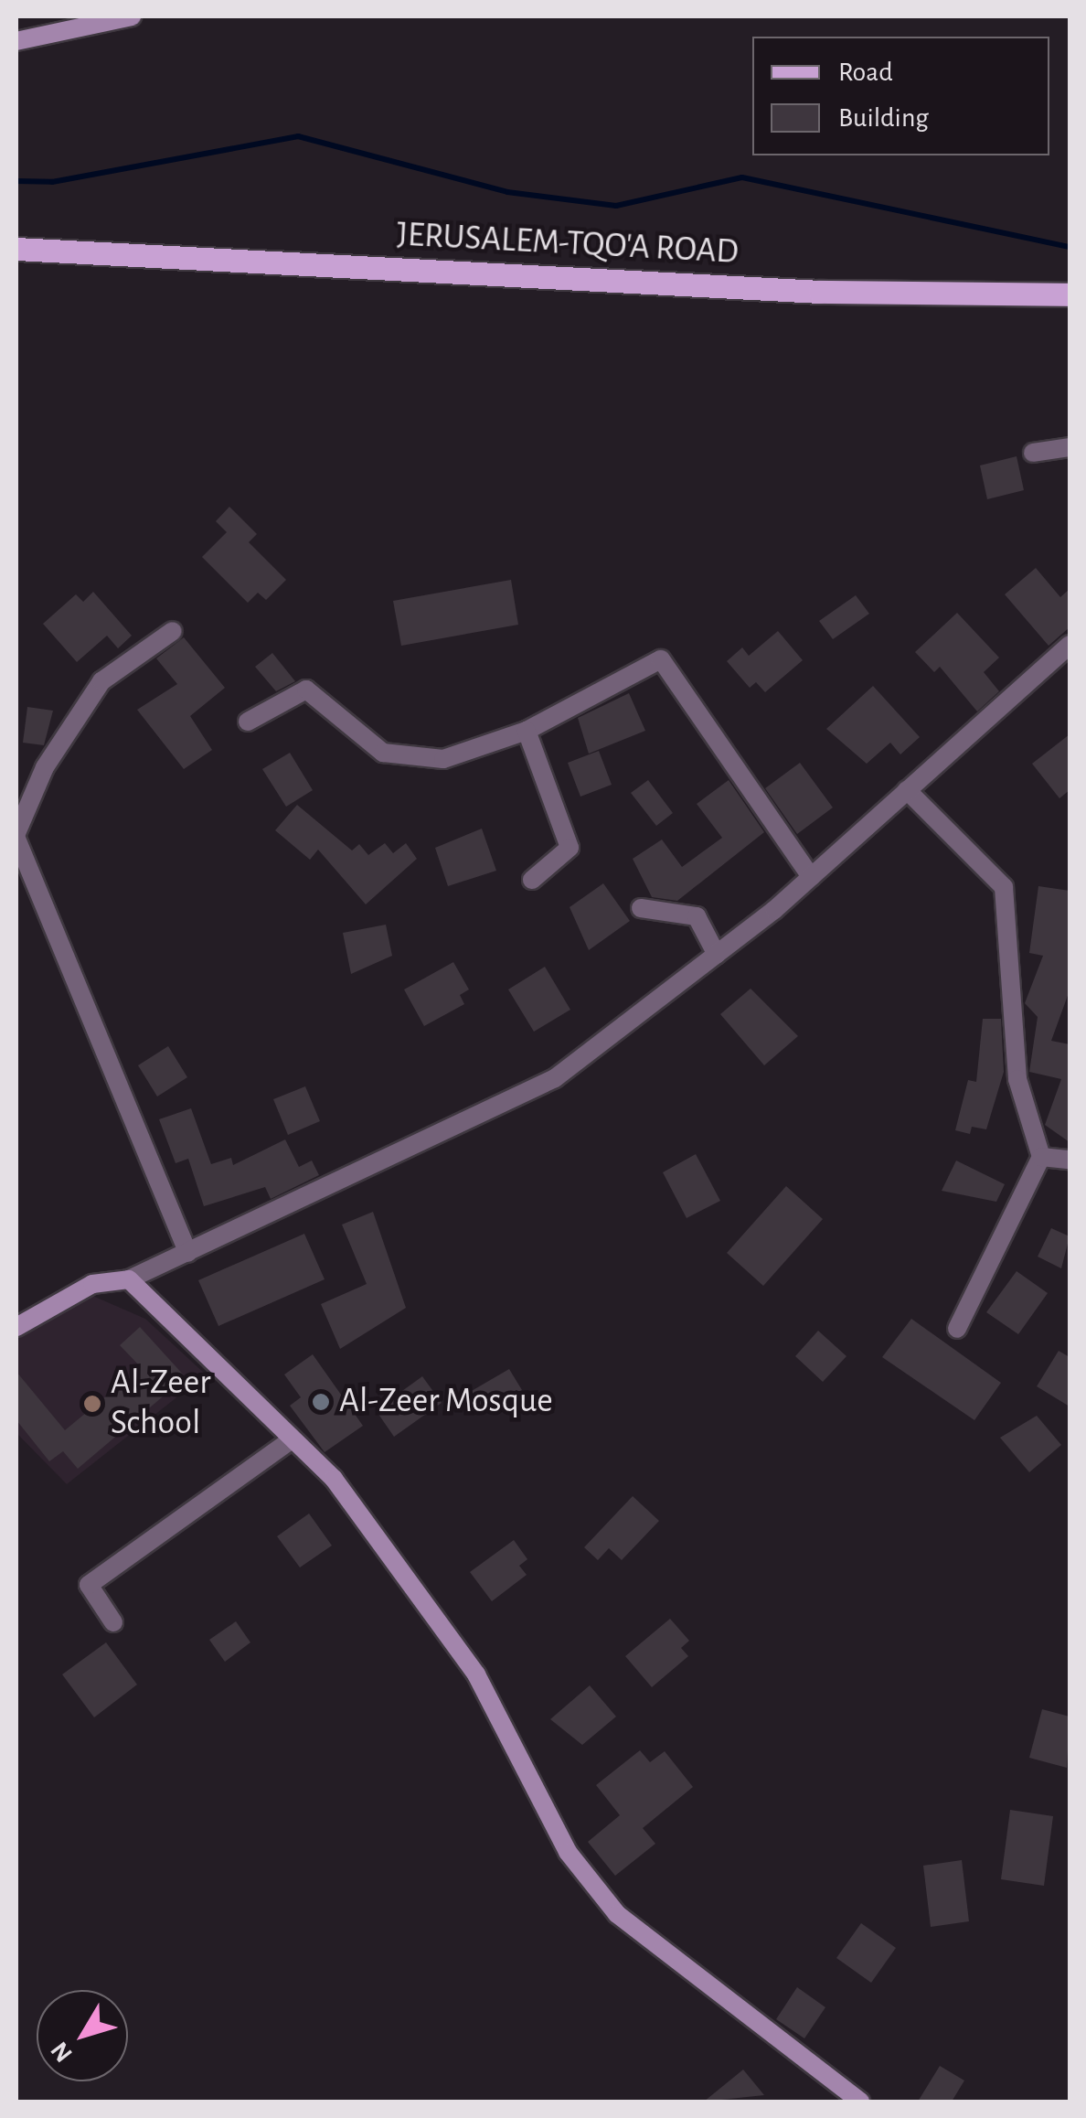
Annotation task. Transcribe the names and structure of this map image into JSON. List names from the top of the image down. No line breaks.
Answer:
{"streets":{"main road":["JERUSALEM-TQO'A ROAD"]},"places":["Al-Zeer Mosque","Al-Zeer School"],"legend":["Road","Building"],"north":"bottom left"}
